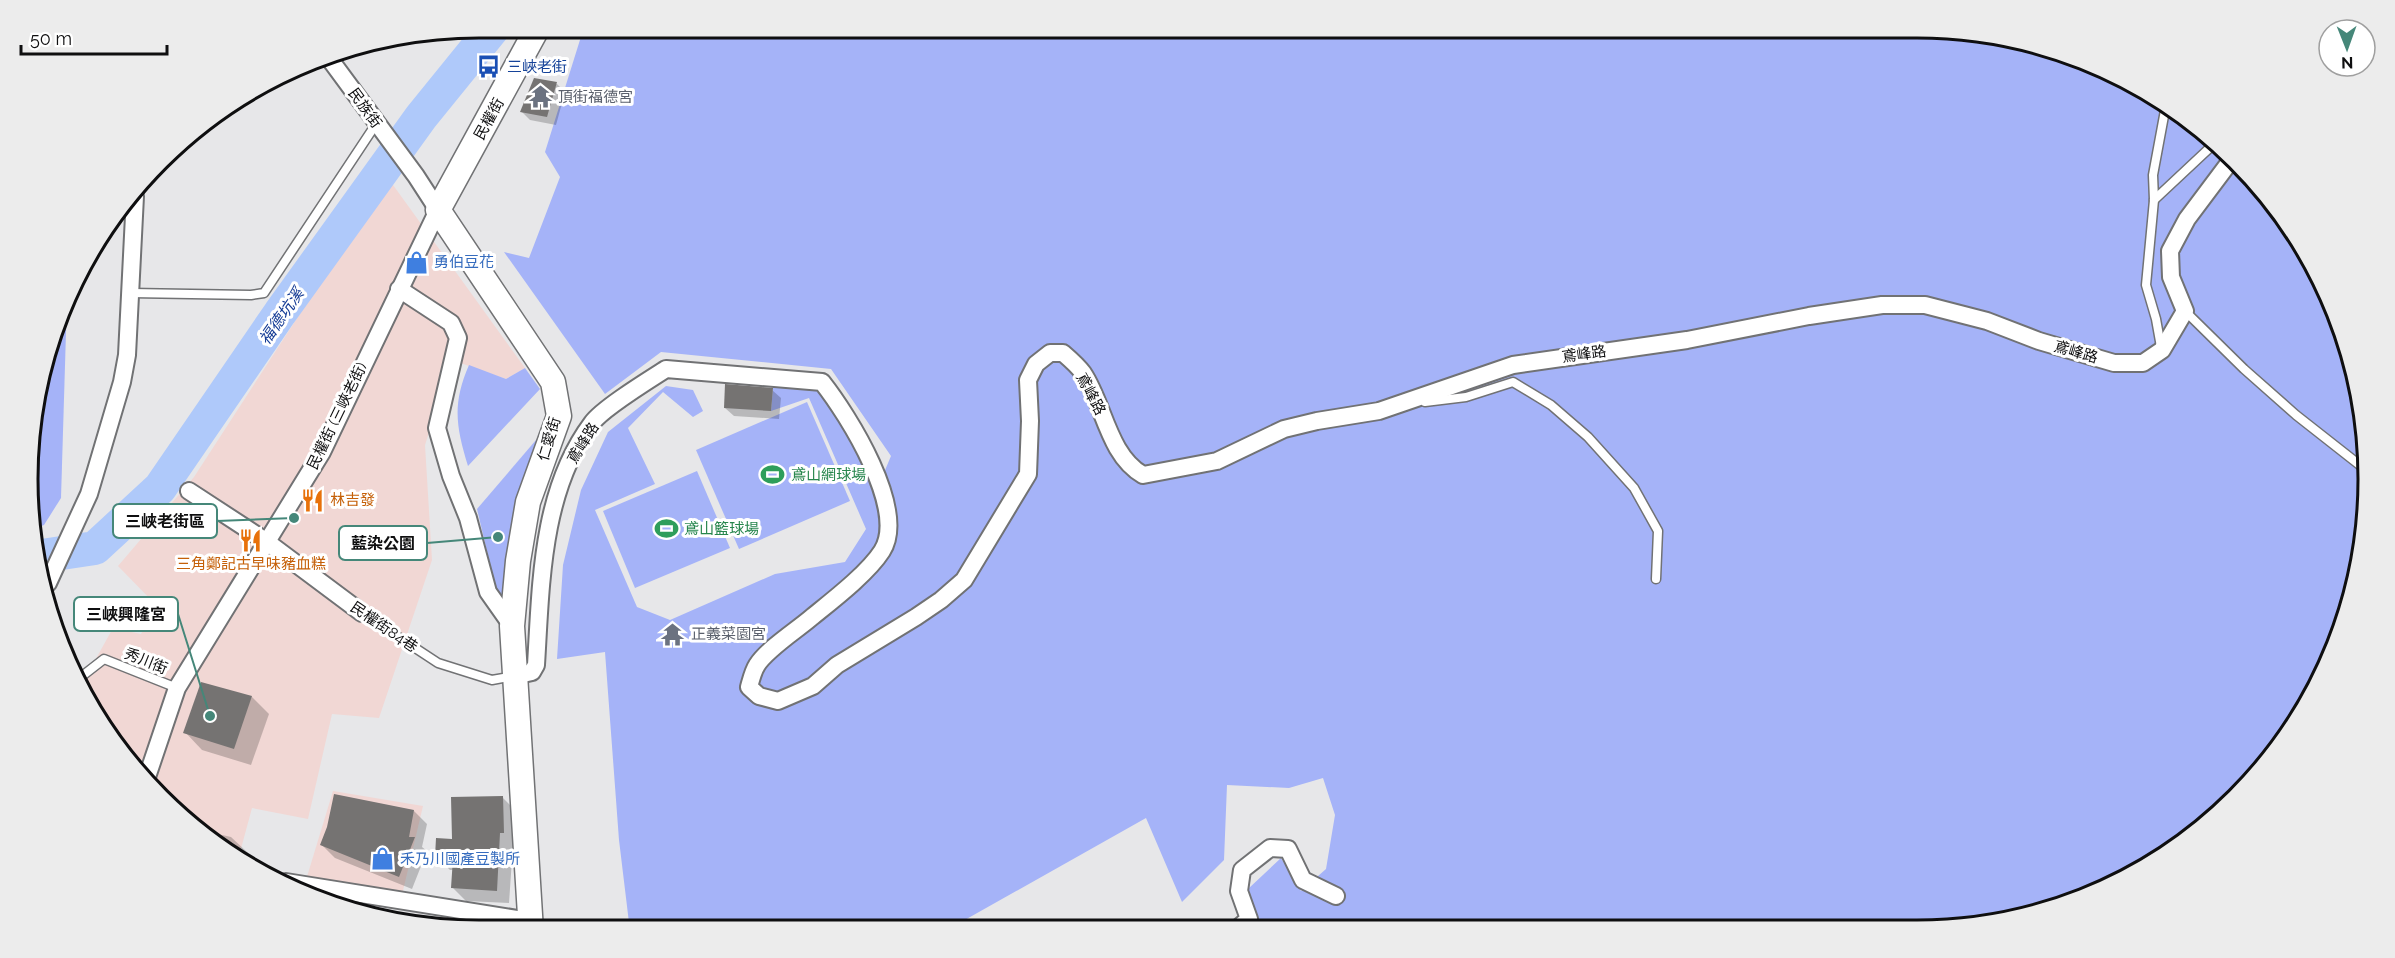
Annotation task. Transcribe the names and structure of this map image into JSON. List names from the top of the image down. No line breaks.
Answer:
{"streets":{"street":["民族街","民權街","鳶峰路","民權街 (三峽老街)","仁愛街","民權街84巷"],"lane":["秀川街"]},"crossings":[["民族街","民權街"],["民族街","民權街 (三峽老街)"],["民族街","仁愛街"],["民權街","民權街 (三峽老街)"],["民權街","仁愛街"],["鳶峰路","仁愛街"],["鳶峰路","民權街84巷"],["民權街 (三峽老街)","仁愛街"],["民權街 (三峽老街)","民權街84巷"],["民權街 (三峽老街)","秀川街"],["仁愛街","民權街84巷"]],"water":["福德坑溪"],"places":{"bus stop":["三峽老街"],"temple":["頂街福德宮","正義菜園宮"],"shop":["勇伯豆花","禾乃川國產豆製所"],"sports":["鳶山網球場","鳶山籃球場"],"restaurant":["林吉發","三角鄭記古早味豬血糕"],"other":["三峽老街區","藍染公園","三峽興隆宮"]},"scale_bar":"50 m","north":"bottom"}
